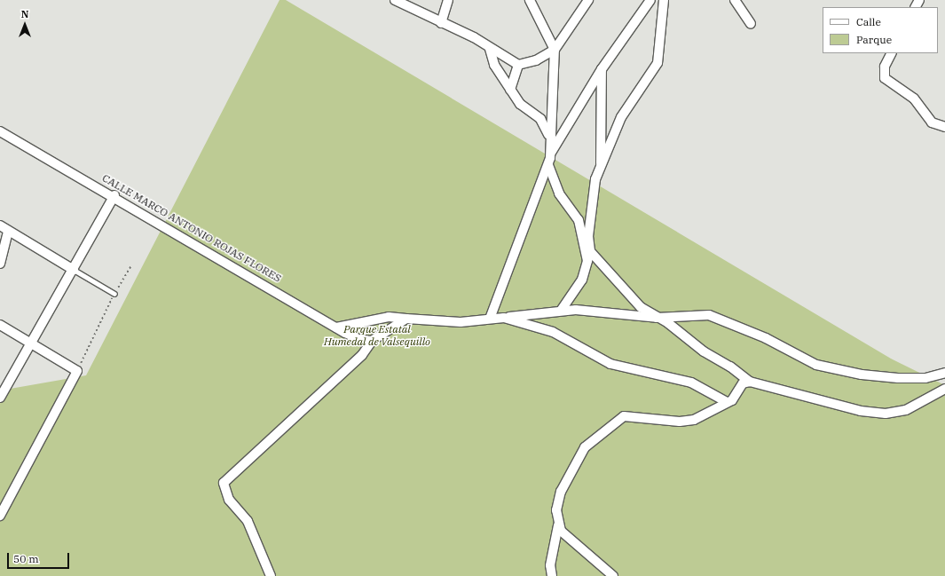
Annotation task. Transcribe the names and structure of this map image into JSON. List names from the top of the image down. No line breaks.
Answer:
{"streets":{"street":["CALLE MARCO ANTONIO ROJAS FLORES"]},"parks":["Parque Estatal Humedal de Valsequillo"],"legend":["Calle","Parque"],"scale_bar":"50 m","north":"top"}
